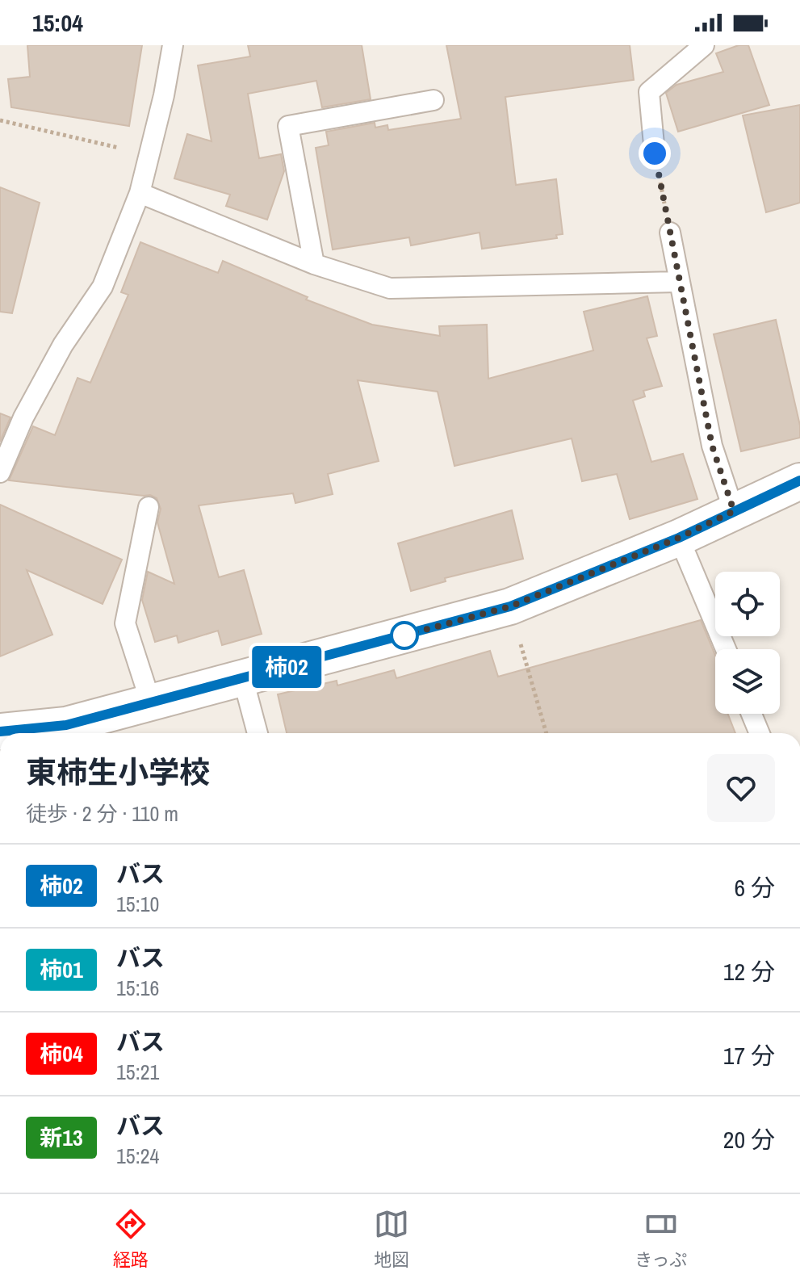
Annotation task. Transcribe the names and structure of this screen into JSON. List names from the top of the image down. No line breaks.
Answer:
{"lines":["bus line 柿02"],"page":{"status":"15:04","on_map":"柿02","heading":["東柿生小学校","徒歩 · 2 分 · 110 m"],"list":[{"mark":"柿02","name":"バス","note":"15:10","value":"6 分"},{"mark":"柿01","name":"バス","note":"15:16","value":"12 分"},{"mark":"柿04","name":"バス","note":"15:21","value":"17 分"},{"mark":"新13","name":"バス","note":"15:24","value":"20 分"}],"tabs":["経路","地図","きっぷ"]}}
